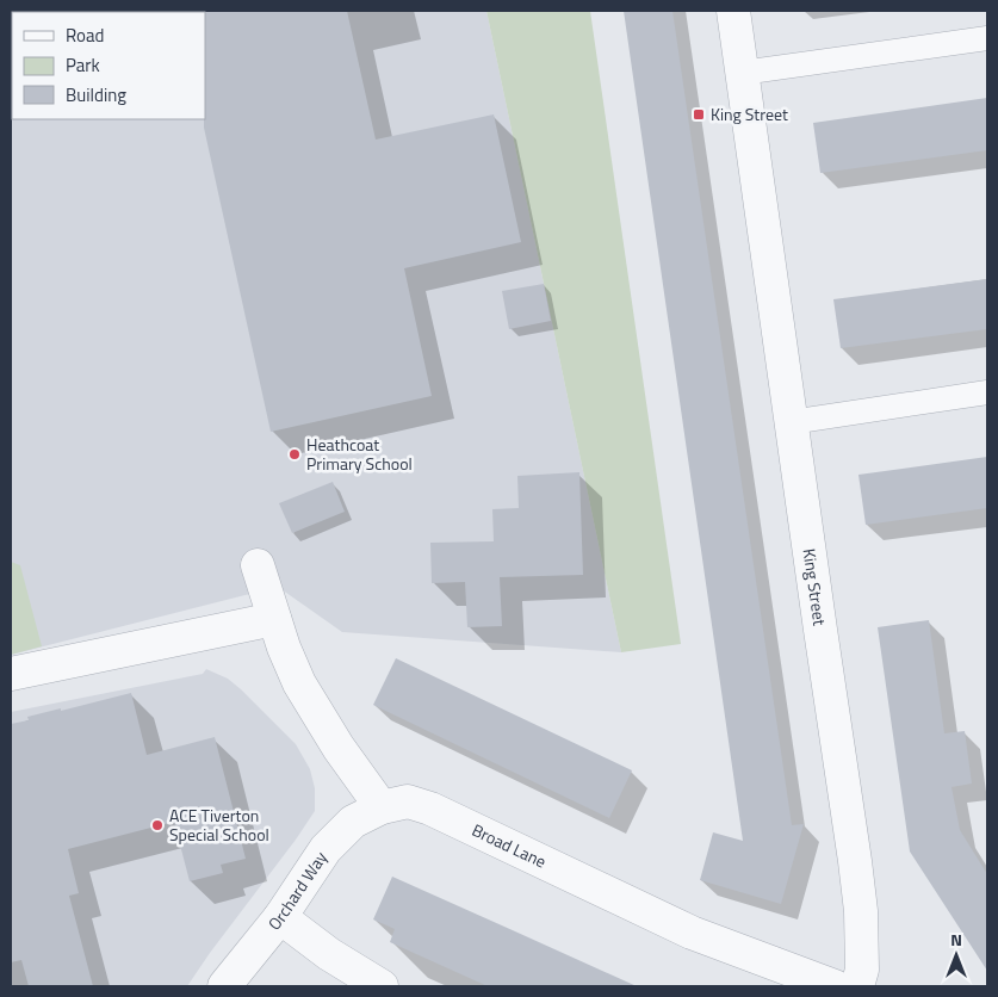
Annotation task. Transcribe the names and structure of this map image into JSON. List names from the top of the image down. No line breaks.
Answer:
{"streets":{"street":["King Street","Broad Lane","Orchard Way"]},"crossings":[["Broad Lane","Orchard Way"]],"places":{"transit":["King Street"],"other":["Heathcoat Primary School","ACE Tiverton Special School"]},"legend":["Road","Park","Building"],"north":"top"}
